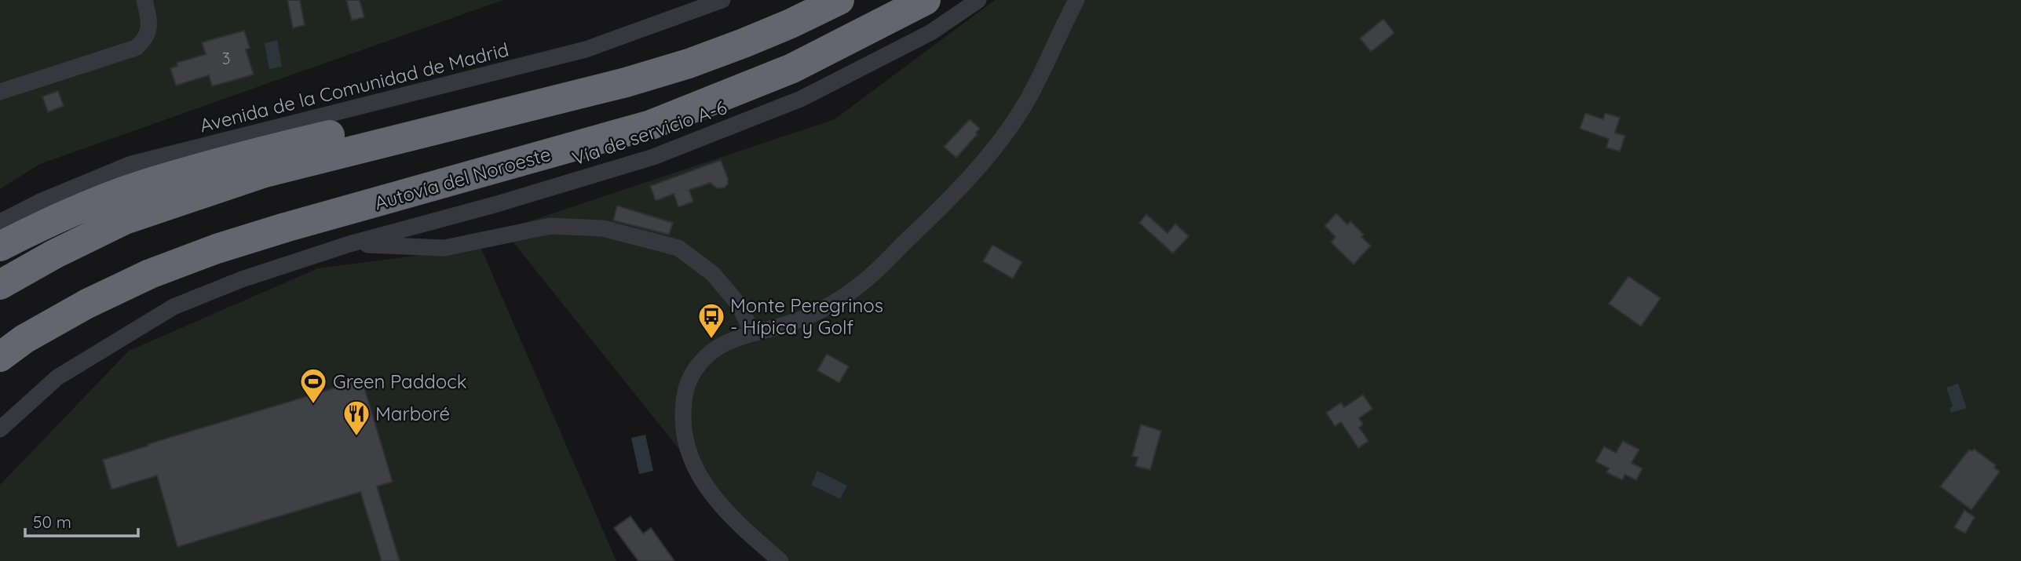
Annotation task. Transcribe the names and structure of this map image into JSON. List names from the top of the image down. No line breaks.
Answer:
{"streets":{"highway":["Autovía del Noroeste"],"street":["Avenida de la Comunidad de Madrid","Vía de servicio A-6"]},"places":{"bus stop":["Monte Peregrinos - Hípica y Golf"],"sports":["Green Paddock"],"restaurant":["Marboré"]},"house_numbers":["3"],"scale_bar":"50 m"}
